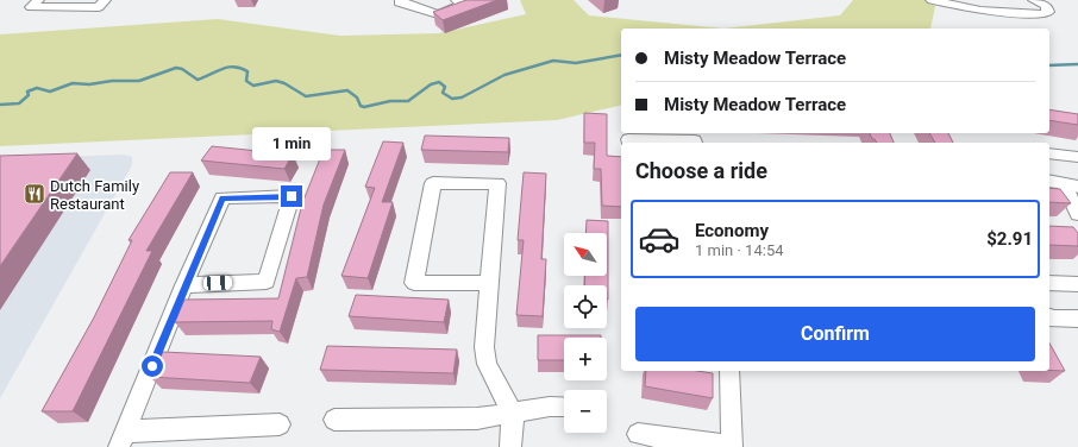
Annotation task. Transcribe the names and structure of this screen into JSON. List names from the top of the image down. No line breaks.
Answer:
{"places":{"restaurant":["Dutch Family Restaurant"]},"north":"top left","page":{"banner":["Misty Meadow Terrace","Misty Meadow Terrace"],"bubble":"1 min","heading":"Choose a ride","list":[{"name":"Economy","note":"1 min · 14:54","value":"$2.91"}],"map_buttons":["+","−"],"buttons":"Confirm"}}
